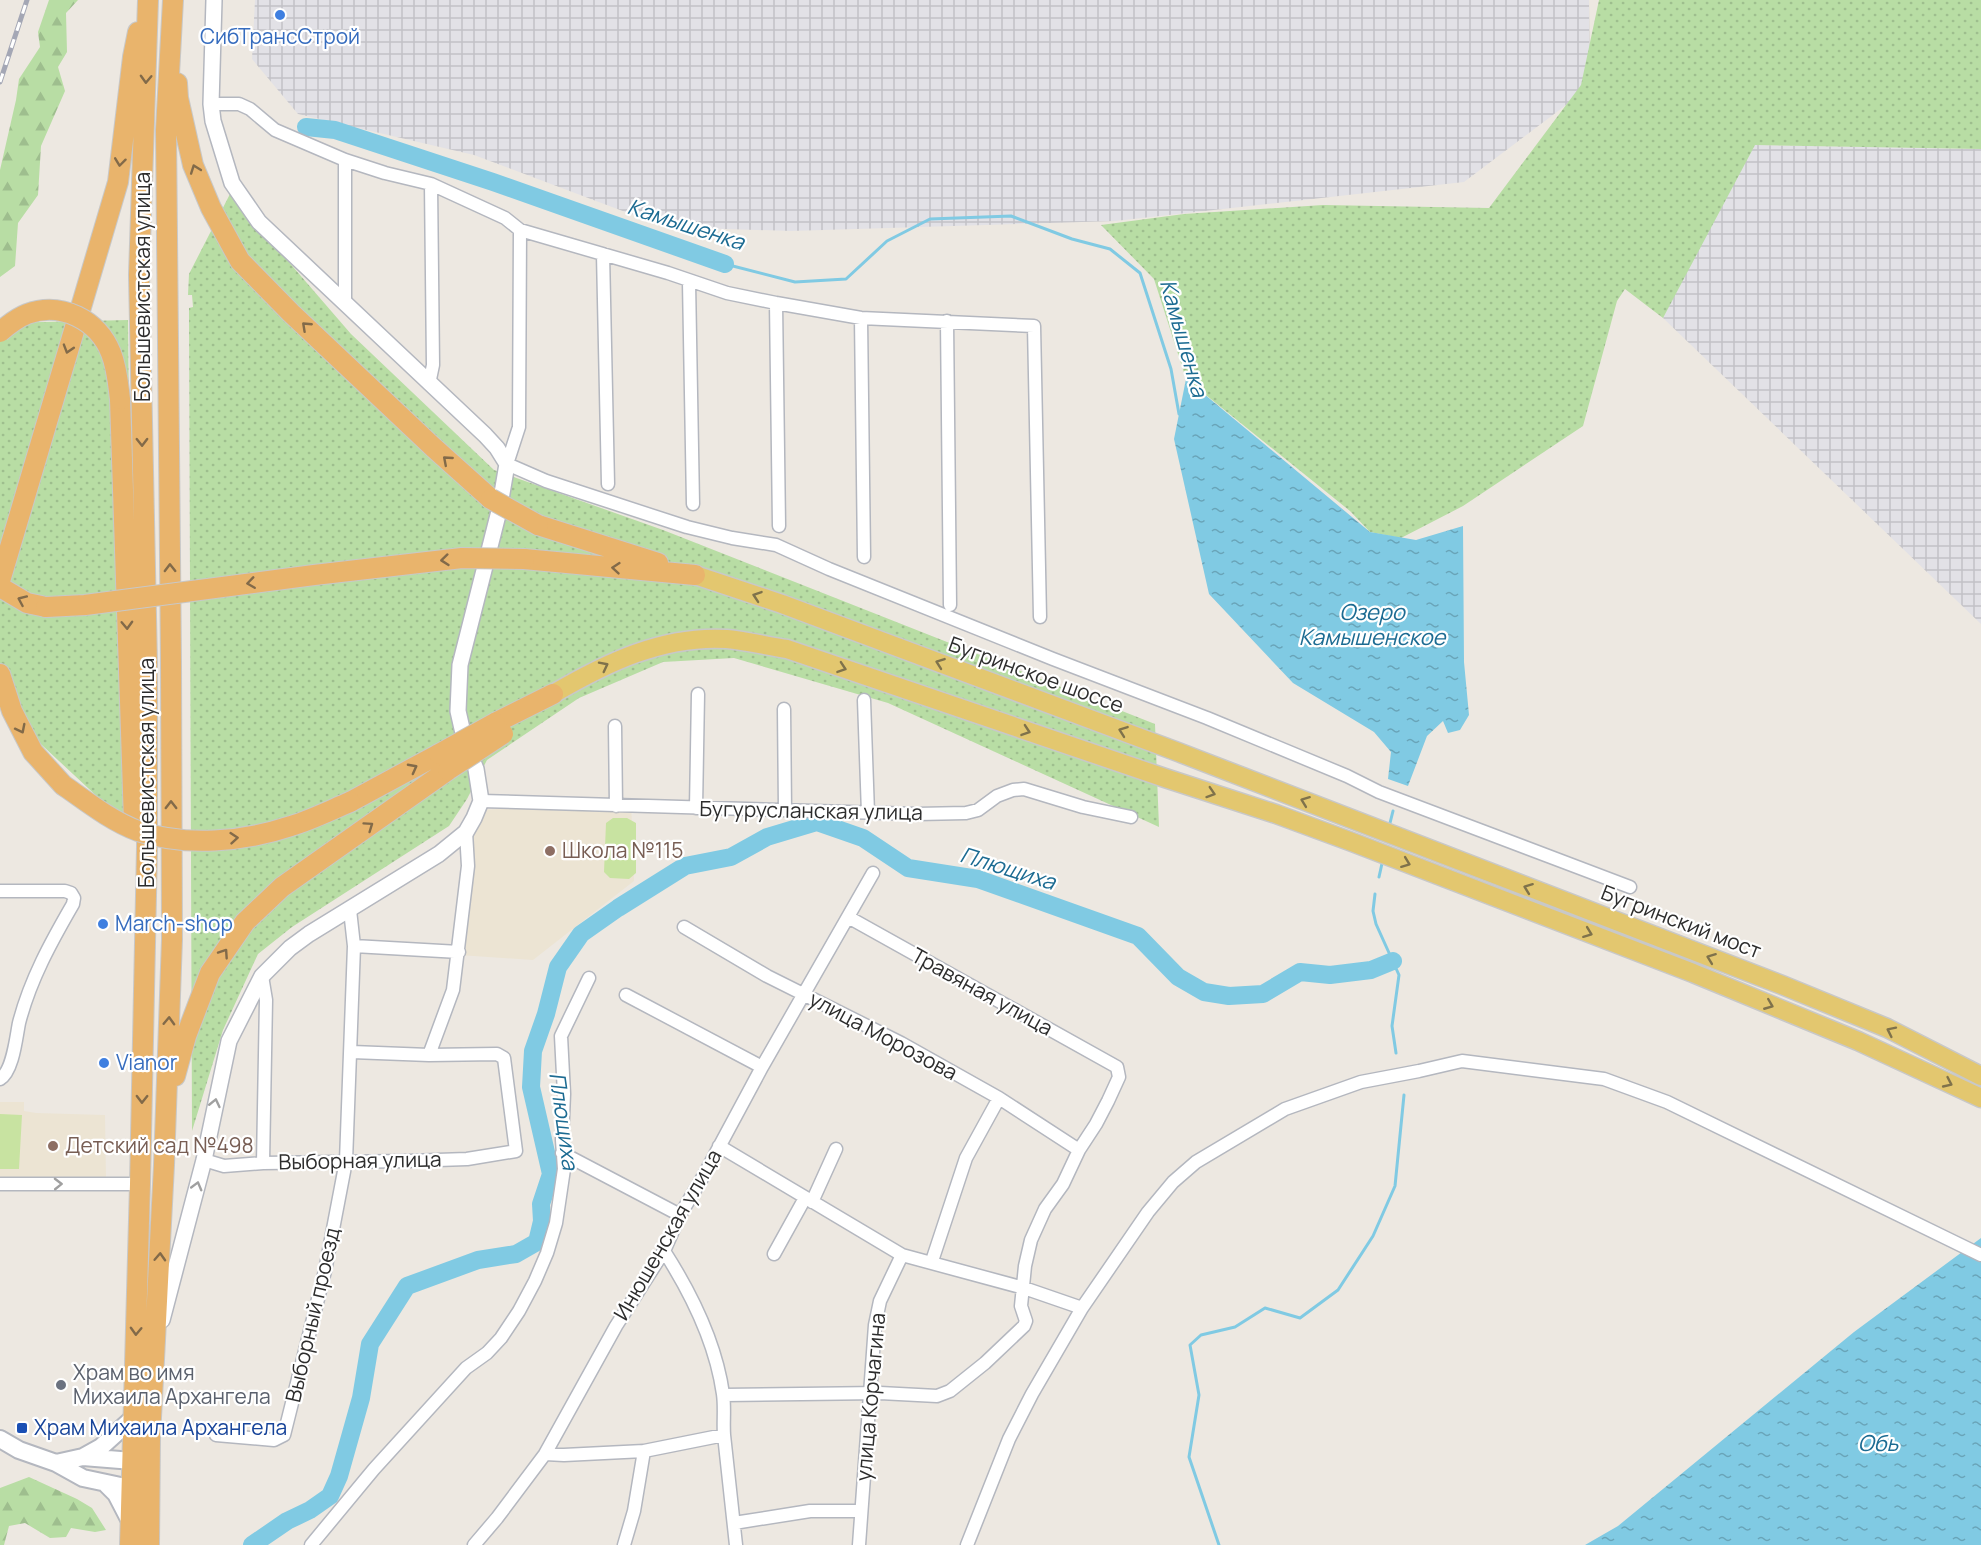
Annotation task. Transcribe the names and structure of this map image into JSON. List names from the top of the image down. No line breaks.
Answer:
{"streets":{"highway":["Большевистская улица"],"main road":["Бугринское шоссе","Бугринский мост"],"street":["Бугурусланская улица","Травяная улица","улица Морозова","Выборная улица","Инюшенская улица","Выборный проезд","улица Корчагина"]},"crossings":[["Бугринское шоссе","Бугринский мост"],["Травяная улица","улица Морозова"],["Травяная улица","Инюшенская улица"],["улица Морозова","Инюшенская улица"],["Выборная улица","Выборный проезд"]],"water":["Камышенка","Озеро Камышенское","Плющиха","Обь"],"places":{"other":["СибТрансСтрой","Школа №115","March-shop","Vianor","Детский сад №498","Храм во имя Михаила Архангела"],"transit":["Храм Михаила Архангела"]}}
